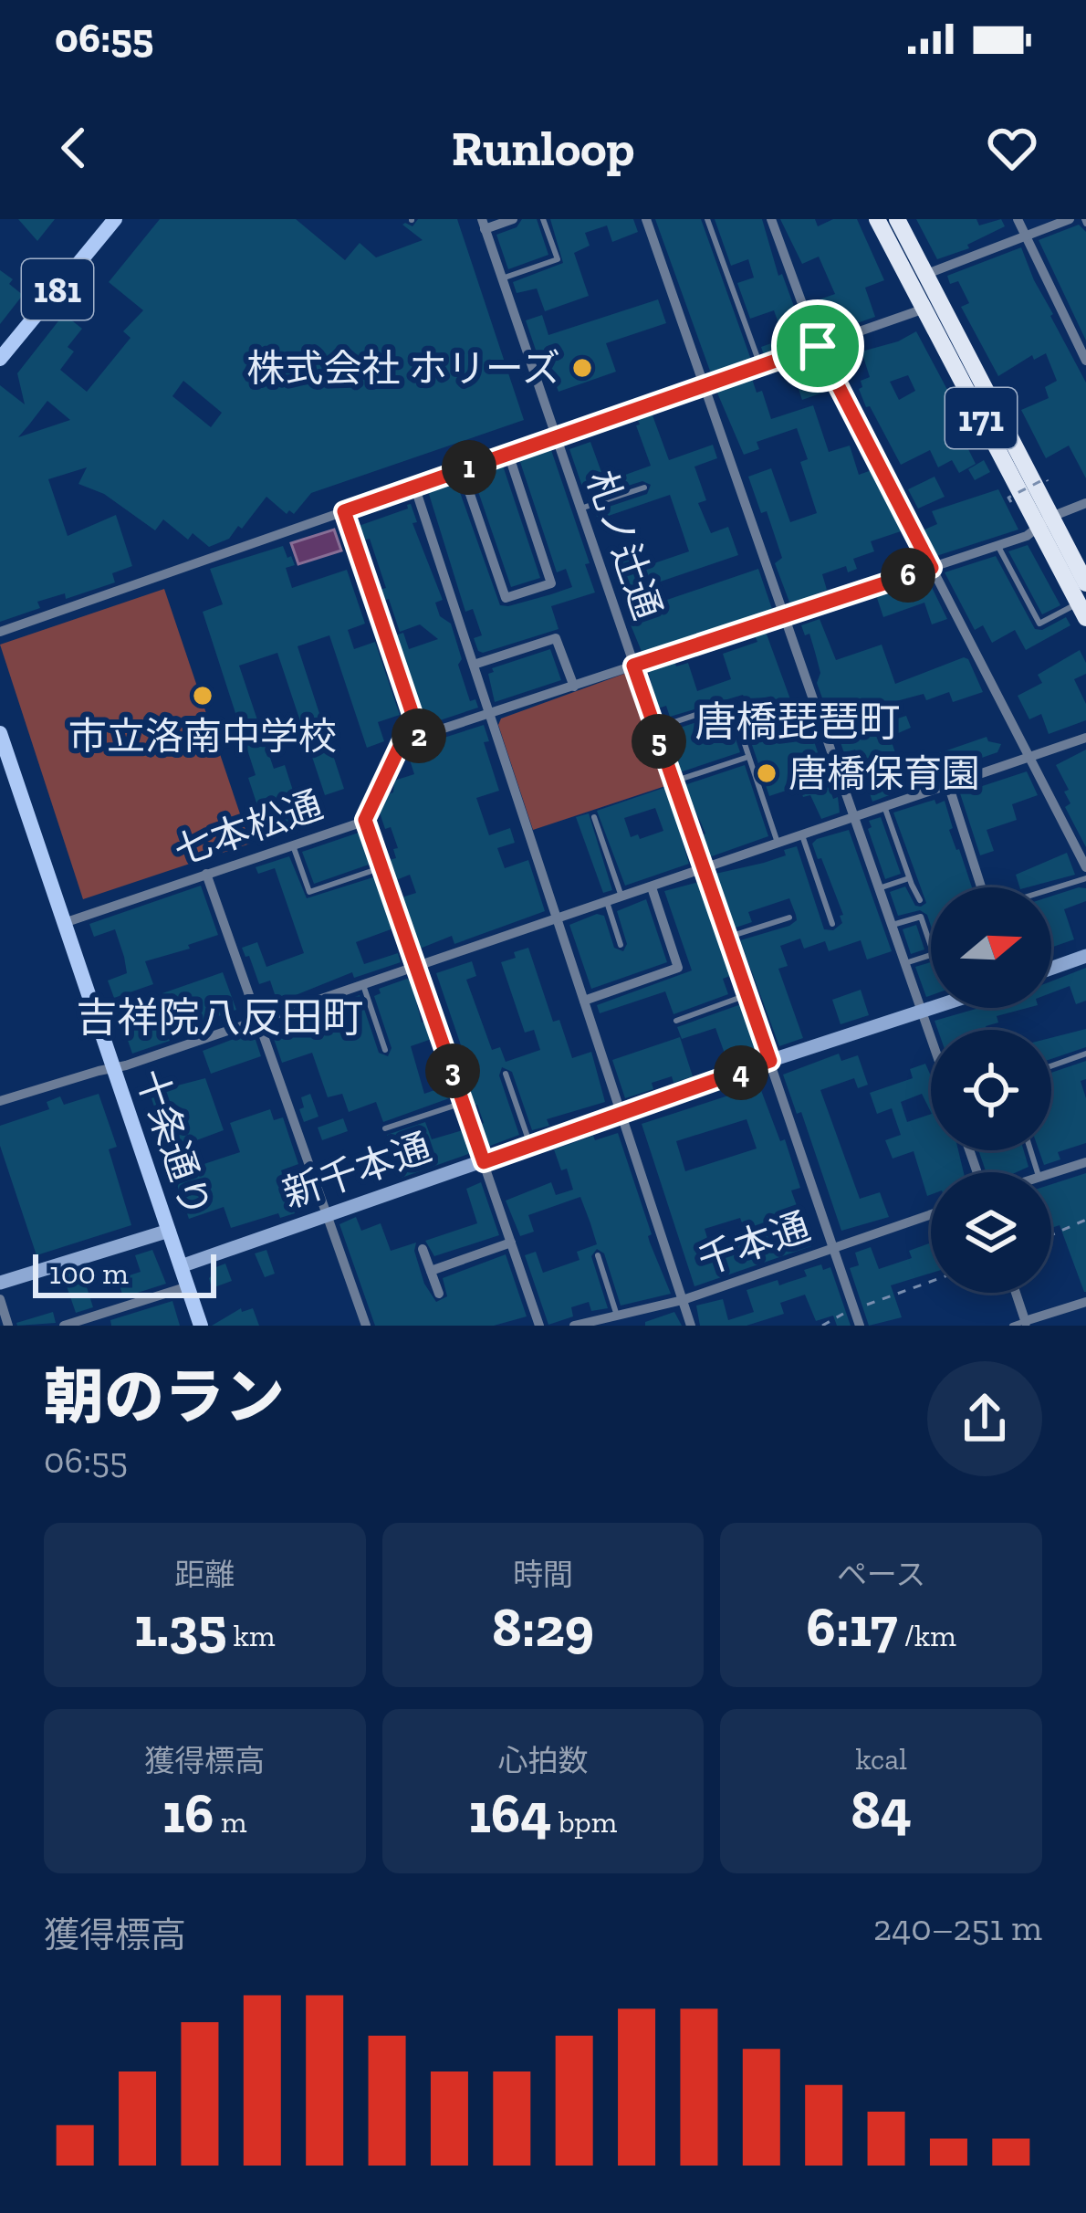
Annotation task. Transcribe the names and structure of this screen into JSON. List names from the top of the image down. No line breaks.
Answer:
{"streets":{"highway":["171"],"main road":["181","十条通り"],"street":["札ノ辻通","七本松通","新千本通","千本通"]},"crossings":[["札ノ辻通","新千本通"],["札ノ辻通","千本通"],["七本松通","十条通り"],["十条通り","新千本通"]],"districts":["唐橋琵琶町","吉祥院八反田町"],"places":["株式会社 ホリーズ","市立洛南中学校","唐橋保育園"],"scale_bar":"100 m","north":"right","page":{"status":"06:55","header":"Runloop","pins":["1","6","2","5","3","4"],"scale":"100 m","heading":["朝のラン","06:55"],"stats":[["距離","1.35 km"],["時間","8:29"],["ペース","6:17 /km"],["獲得標高","16 m"],["心拍数","164 bpm"],["kcal","84"]],"chart":["獲得標高","240–251 m"]}}
